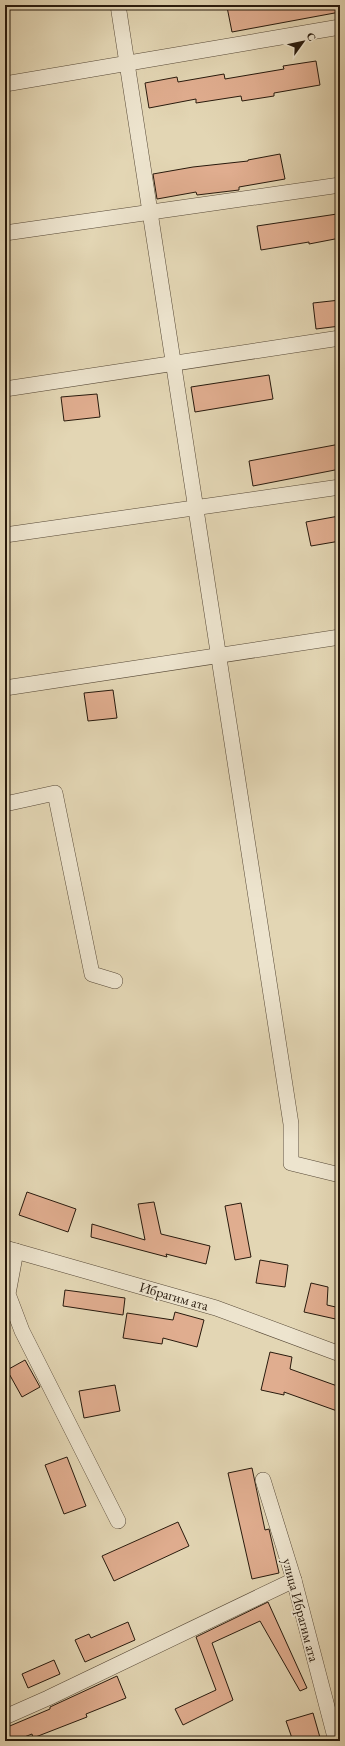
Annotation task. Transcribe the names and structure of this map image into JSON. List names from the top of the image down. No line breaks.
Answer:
{"streets":{"street":["Ибрагим ата","улица Ибрагим ата"]},"north":"top right"}
